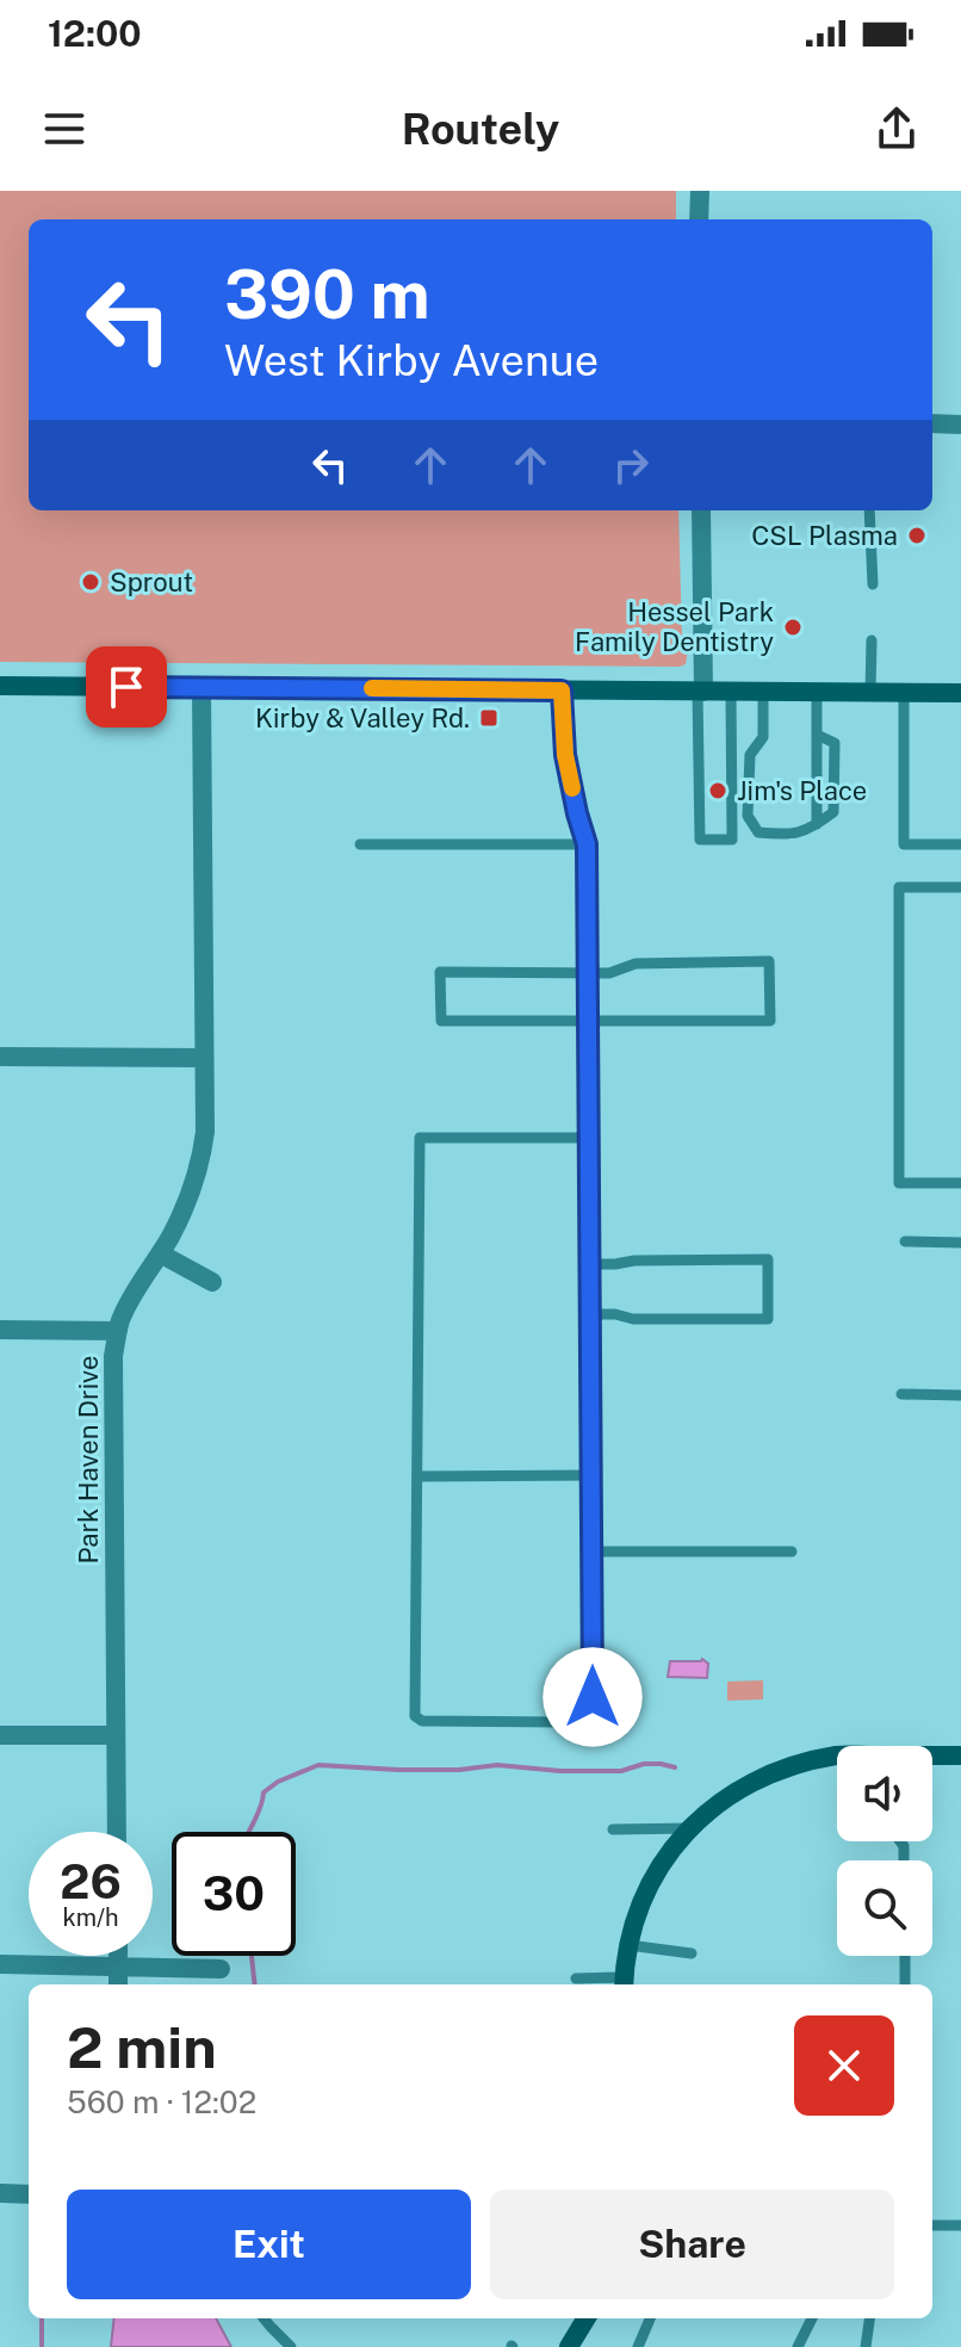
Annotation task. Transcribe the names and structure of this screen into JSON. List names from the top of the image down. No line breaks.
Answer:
{"streets":{"street":["Park Haven Drive"]},"places":{"other":["CSL Plasma","Sprout","Hessel Park Family Dentistry","Jim's Place"],"transit":["Kirby & Valley Rd."]},"page":{"status":"12:00","header":"Routely","turn":["390 m","West Kirby Avenue"],"speed":"26 km/h","limit":"30","heading":["2 min","560 m · 12:02"],"buttons":["Exit","Share"]}}
